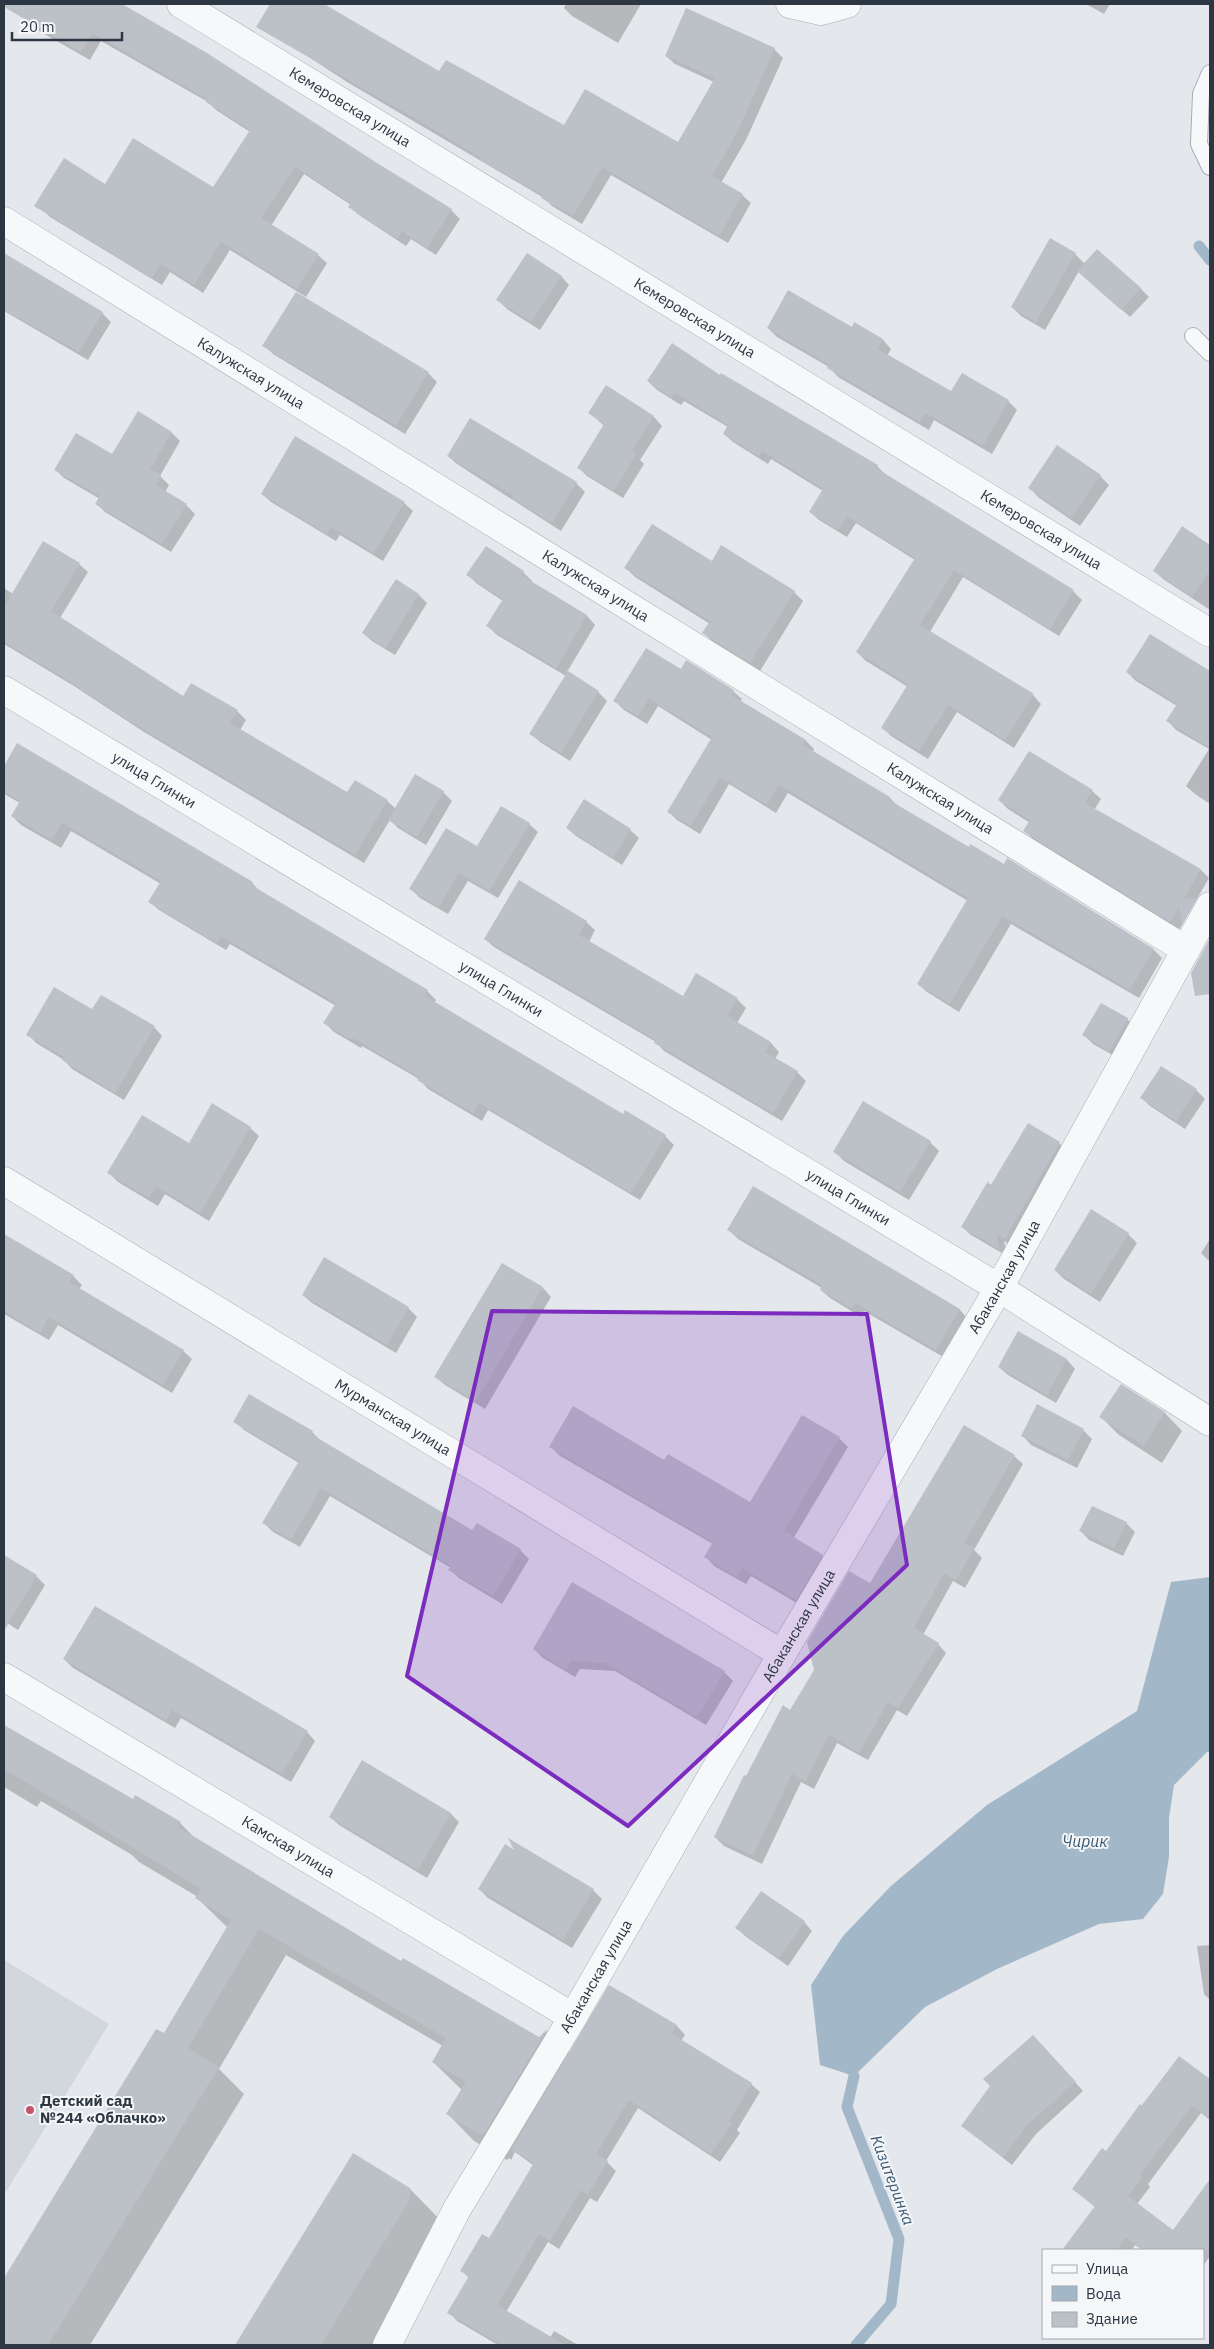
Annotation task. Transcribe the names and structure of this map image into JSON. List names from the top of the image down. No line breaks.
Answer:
{"streets":{"street":["Кемеровская улица","Калужская улица","улица Глинки","Абаканская улица","Мурманская улица","Камская улица"]},"crossings":[["Калужская улица","Абаканская улица"],["улица Глинки","Абаканская улица"],["Абаканская улица","Мурманская улица"],["Абаканская улица","Камская улица"]],"water":["Чирик","Кизитеринка"],"places":["Детский сад №244 «Облачко»"],"legend":["Улица","Вода","Здание"],"scale_bar":"20 m"}
